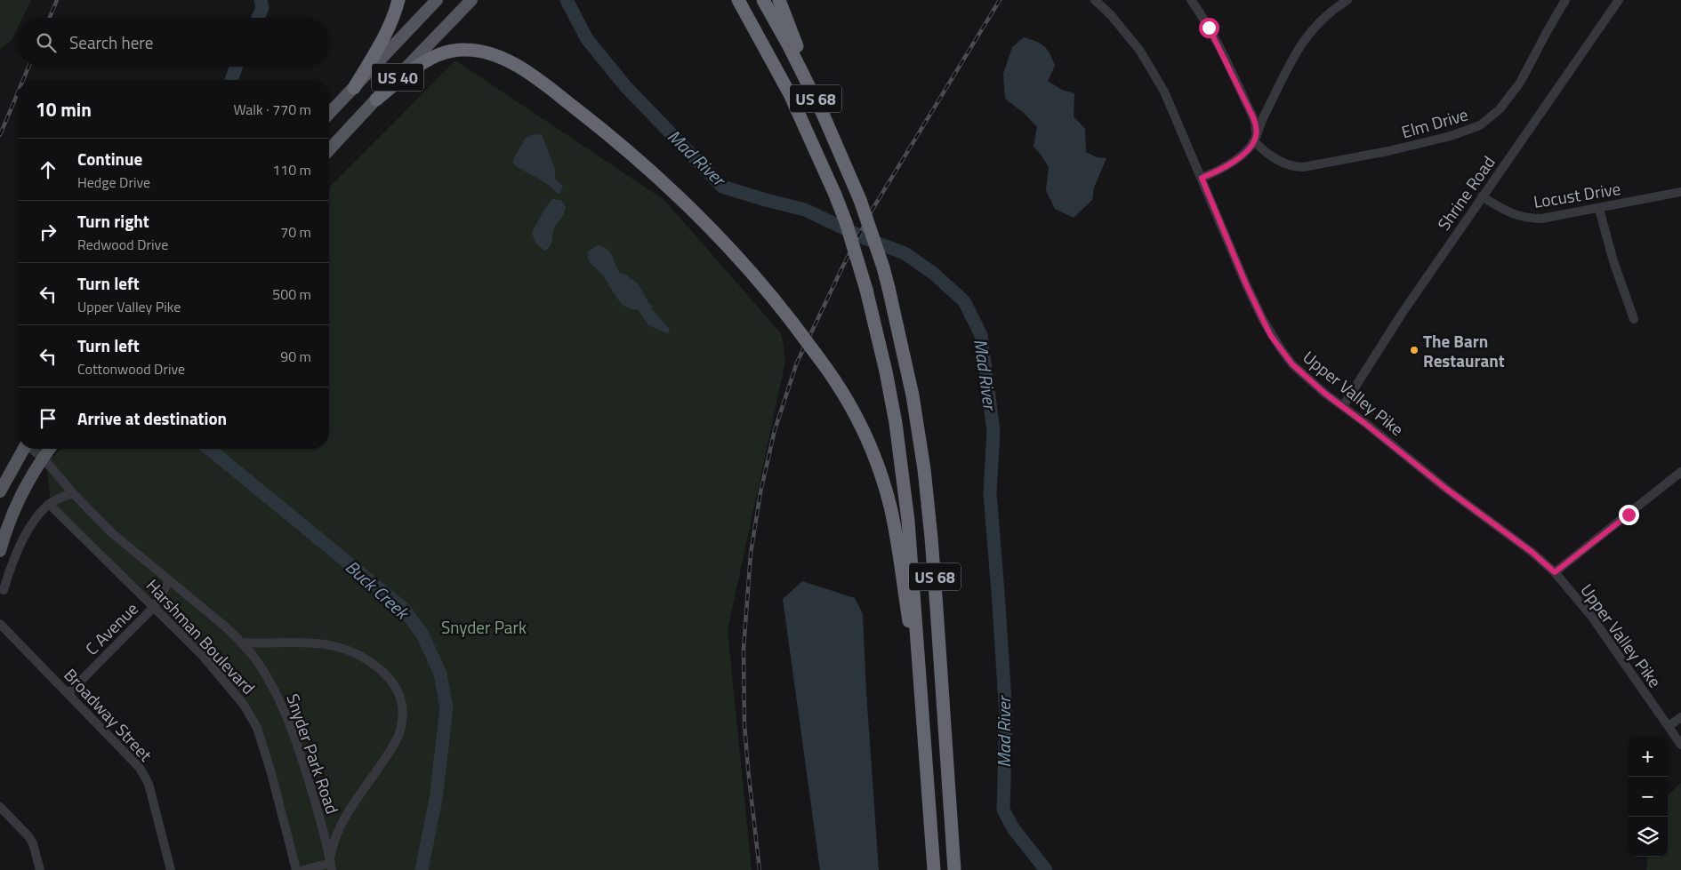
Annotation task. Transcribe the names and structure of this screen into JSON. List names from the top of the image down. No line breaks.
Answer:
{"streets":{"highway":["US 68"],"main road":["US 40"],"street":["Elm Drive","Shrine Road","Locust Drive","Upper Valley Pike","C Avenue","Harshman Boulevard","Broadway Street","Snyder Park Road"]},"crossings":[["Shrine Road","Locust Drive"],["Shrine Road","Upper Valley Pike"],["C Avenue","Harshman Boulevard"],["C Avenue","Broadway Street"],["C Avenue","Snyder Park Road"]],"water":["Mad River","Buck Creek"],"parks":["Snyder Park"],"places":["The Barn Restaurant"],"page":{"search":"Search here","heading":["10 min","Walk · 770 m"],"list":[["Continue","Hedge Drive","110 m"],["Turn right","Redwood Drive","70 m"],["Turn left","Upper Valley Pike","500 m"],["Turn left","Cottonwood Drive","90 m"],"Arrive at destination"],"map_buttons":["+","−"]}}
